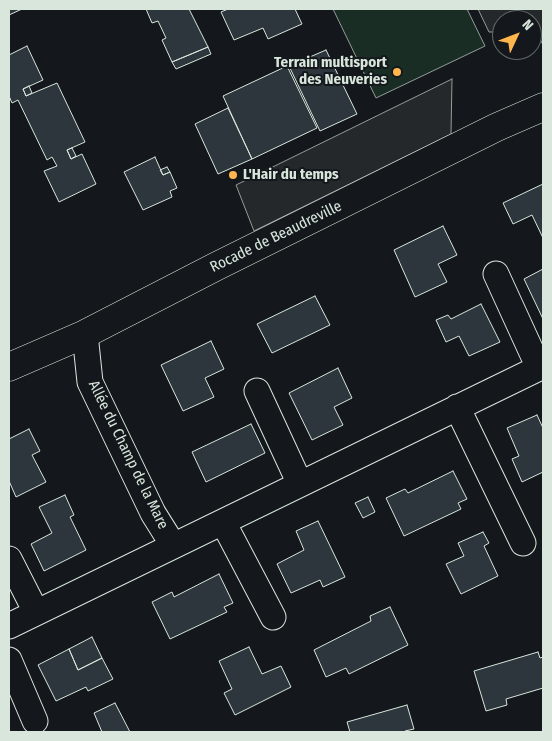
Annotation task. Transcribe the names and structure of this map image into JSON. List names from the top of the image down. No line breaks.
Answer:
{"streets":{"street":["Rocade de Beaudreville","Allée du Champ de la Mare"]},"crossings":[["Rocade de Beaudreville","Allée du Champ de la Mare"]],"places":["Terrain multisport des Neuveries","L'Hair du temps"],"north":"top right"}
